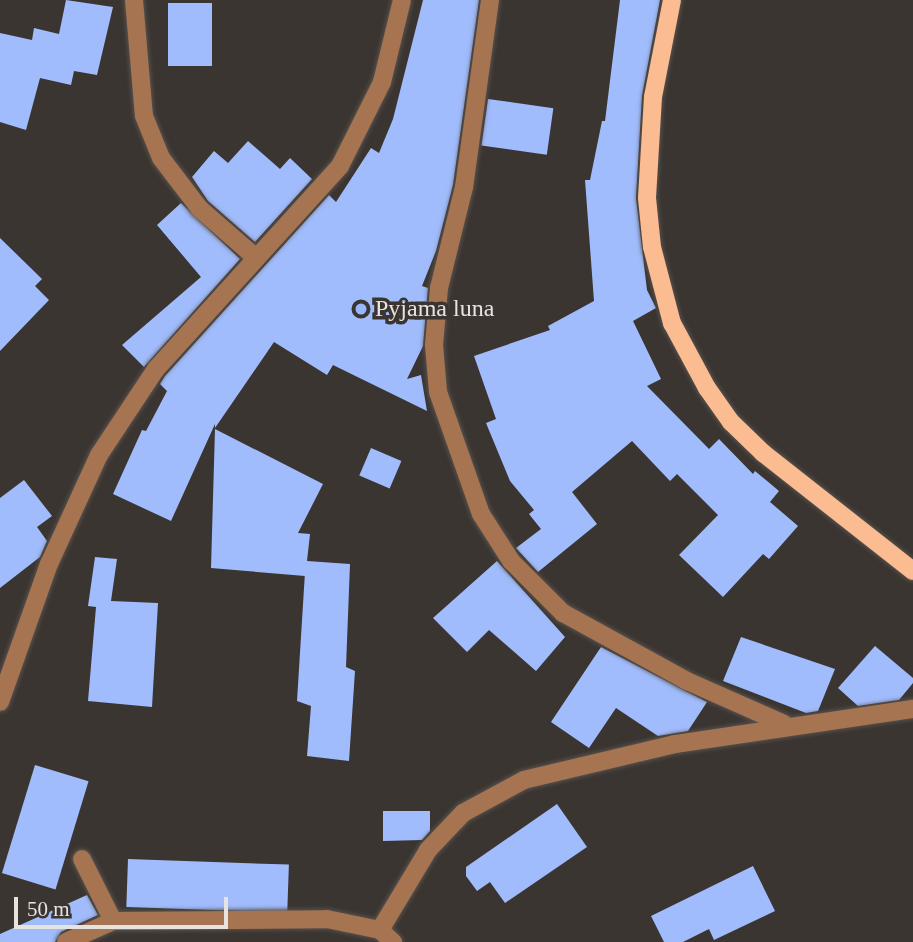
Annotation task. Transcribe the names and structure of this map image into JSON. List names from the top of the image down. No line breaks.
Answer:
{"places":["Pyjama luna"],"scale_bar":"50 m"}
